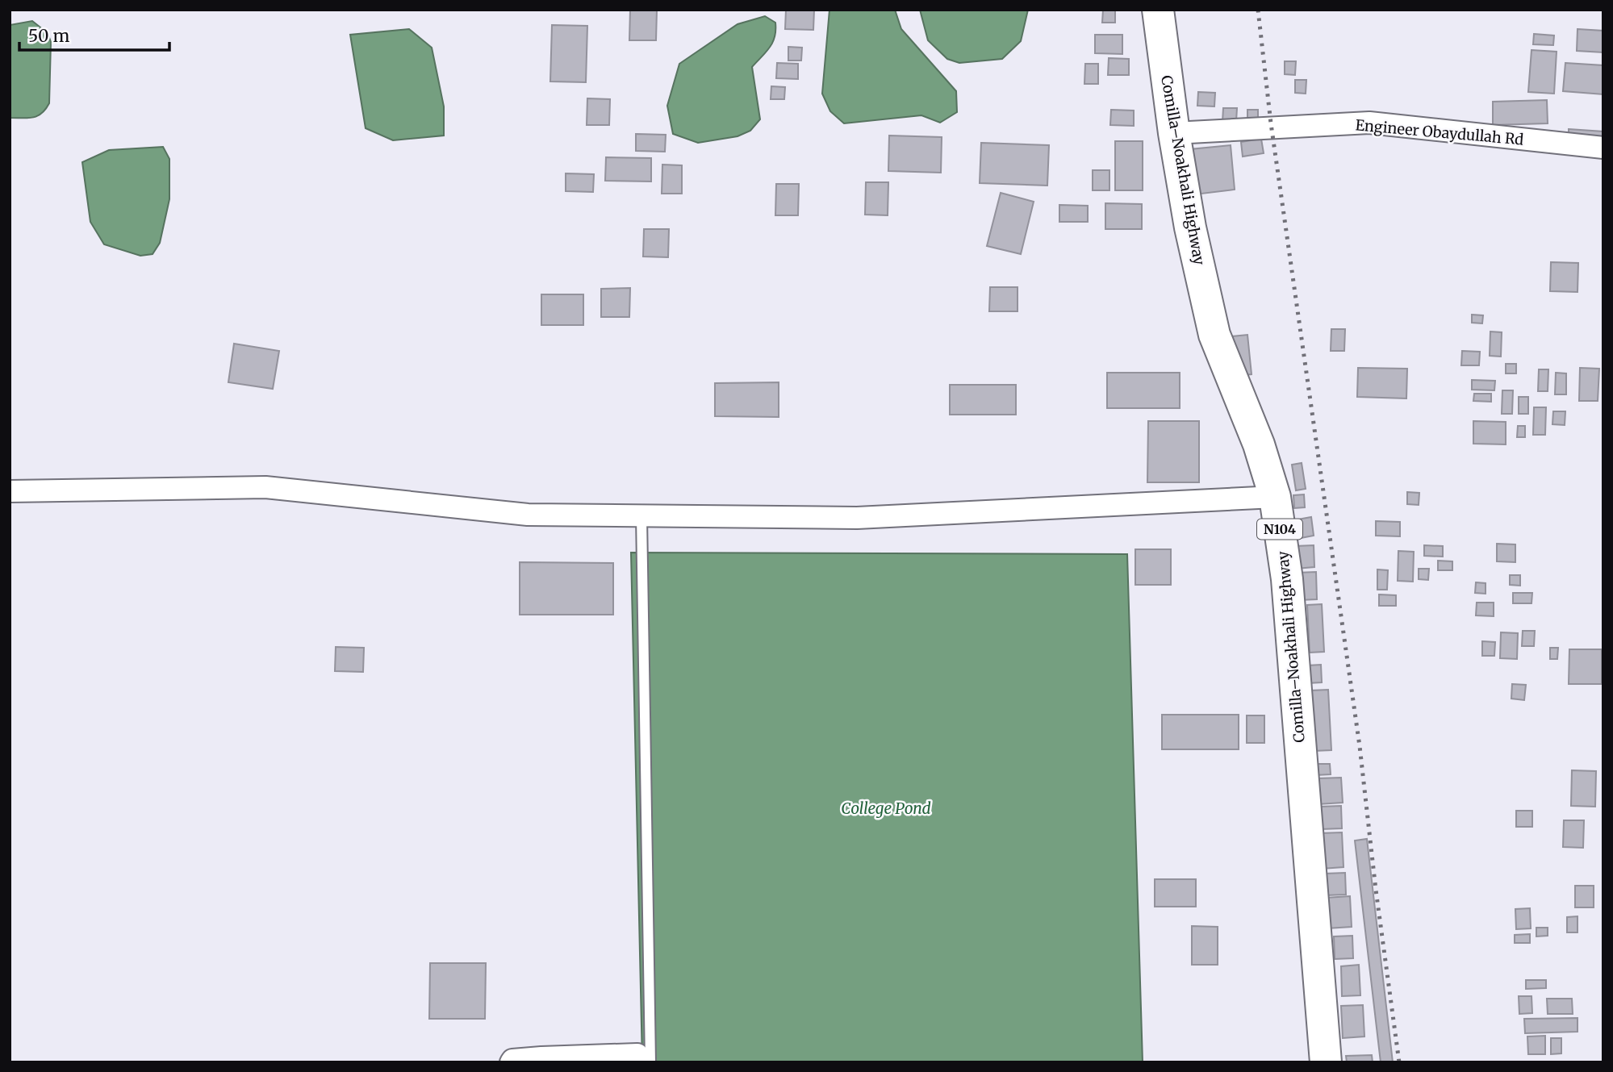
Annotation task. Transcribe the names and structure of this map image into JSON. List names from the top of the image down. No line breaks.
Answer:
{"streets":{"highway":["Comilla–Noakhali Highway","N104"],"street":["Engineer Obaydullah Rd"]},"crossings":[["Engineer Obaydullah Rd","Comilla–Noakhali Highway"]],"water":["College Pond"],"scale_bar":"50 m"}
